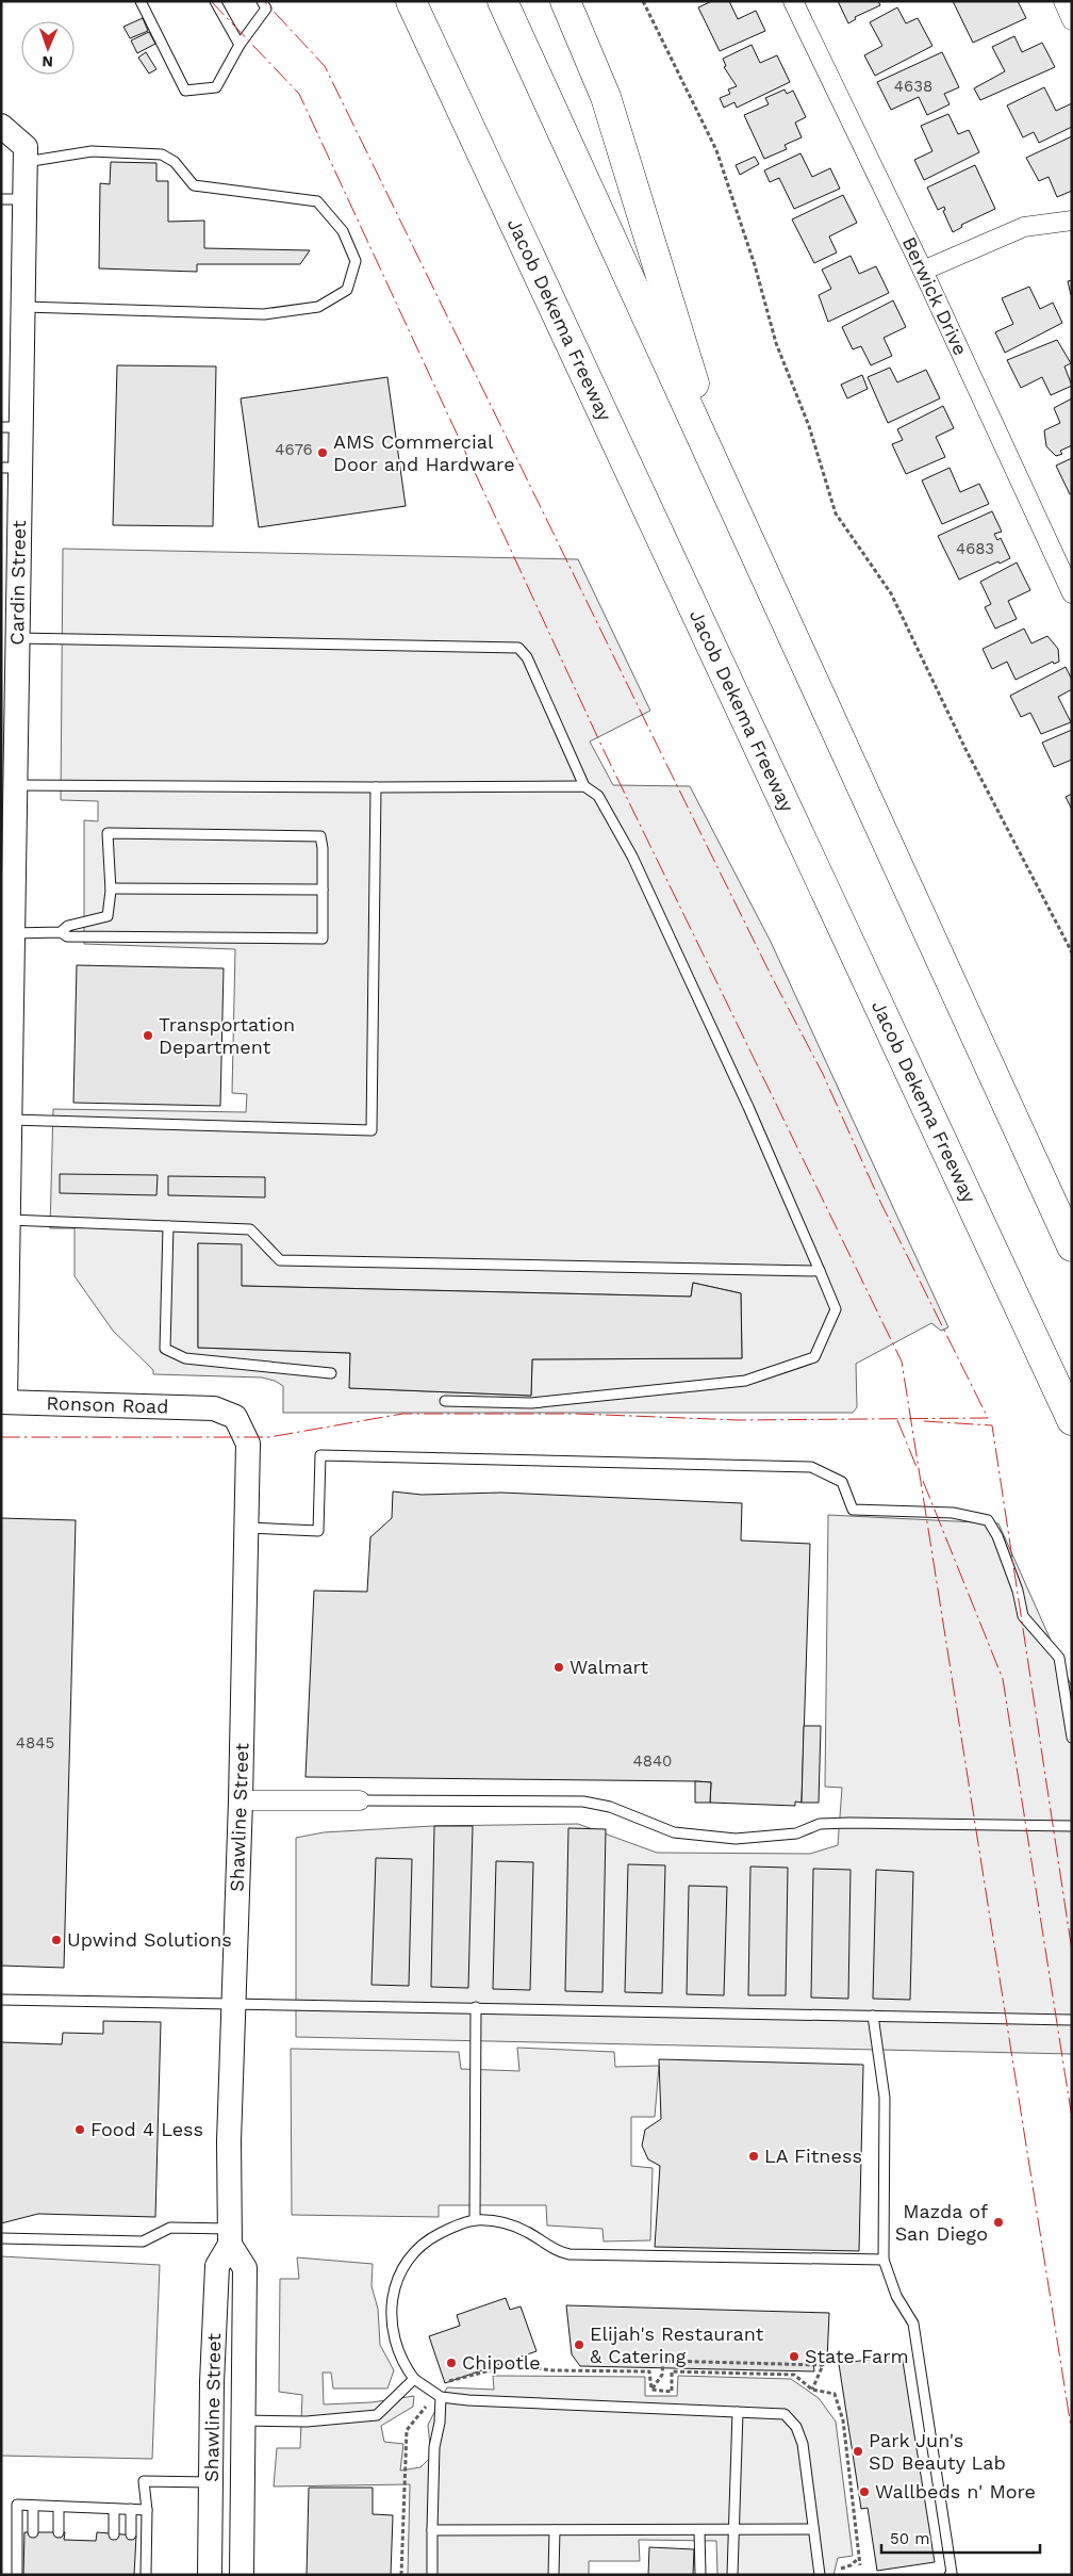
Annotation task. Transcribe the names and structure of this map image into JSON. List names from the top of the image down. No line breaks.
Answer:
{"streets":{"highway":["Jacob Dekema Freeway"],"street":["Berwick Drive","Cardin Street","Ronson Road","Shawline Street"]},"crossings":[["Cardin Street","Ronson Road"],["Ronson Road","Shawline Street"]],"places":["AMS Commercial Door and Hardware","Transportation Department","Walmart","Upwind Solutions","Food 4 Less","LA Fitness","Mazda of San Diego","Elijah's Restaurant & Catering","State Farm","Chipotle","Park Jun's SD Beauty Lab","Wallbeds n' More"],"house_numbers":["4638","4676","4683","4845","4840"],"scale_bar":"50 m","north":"bottom"}
